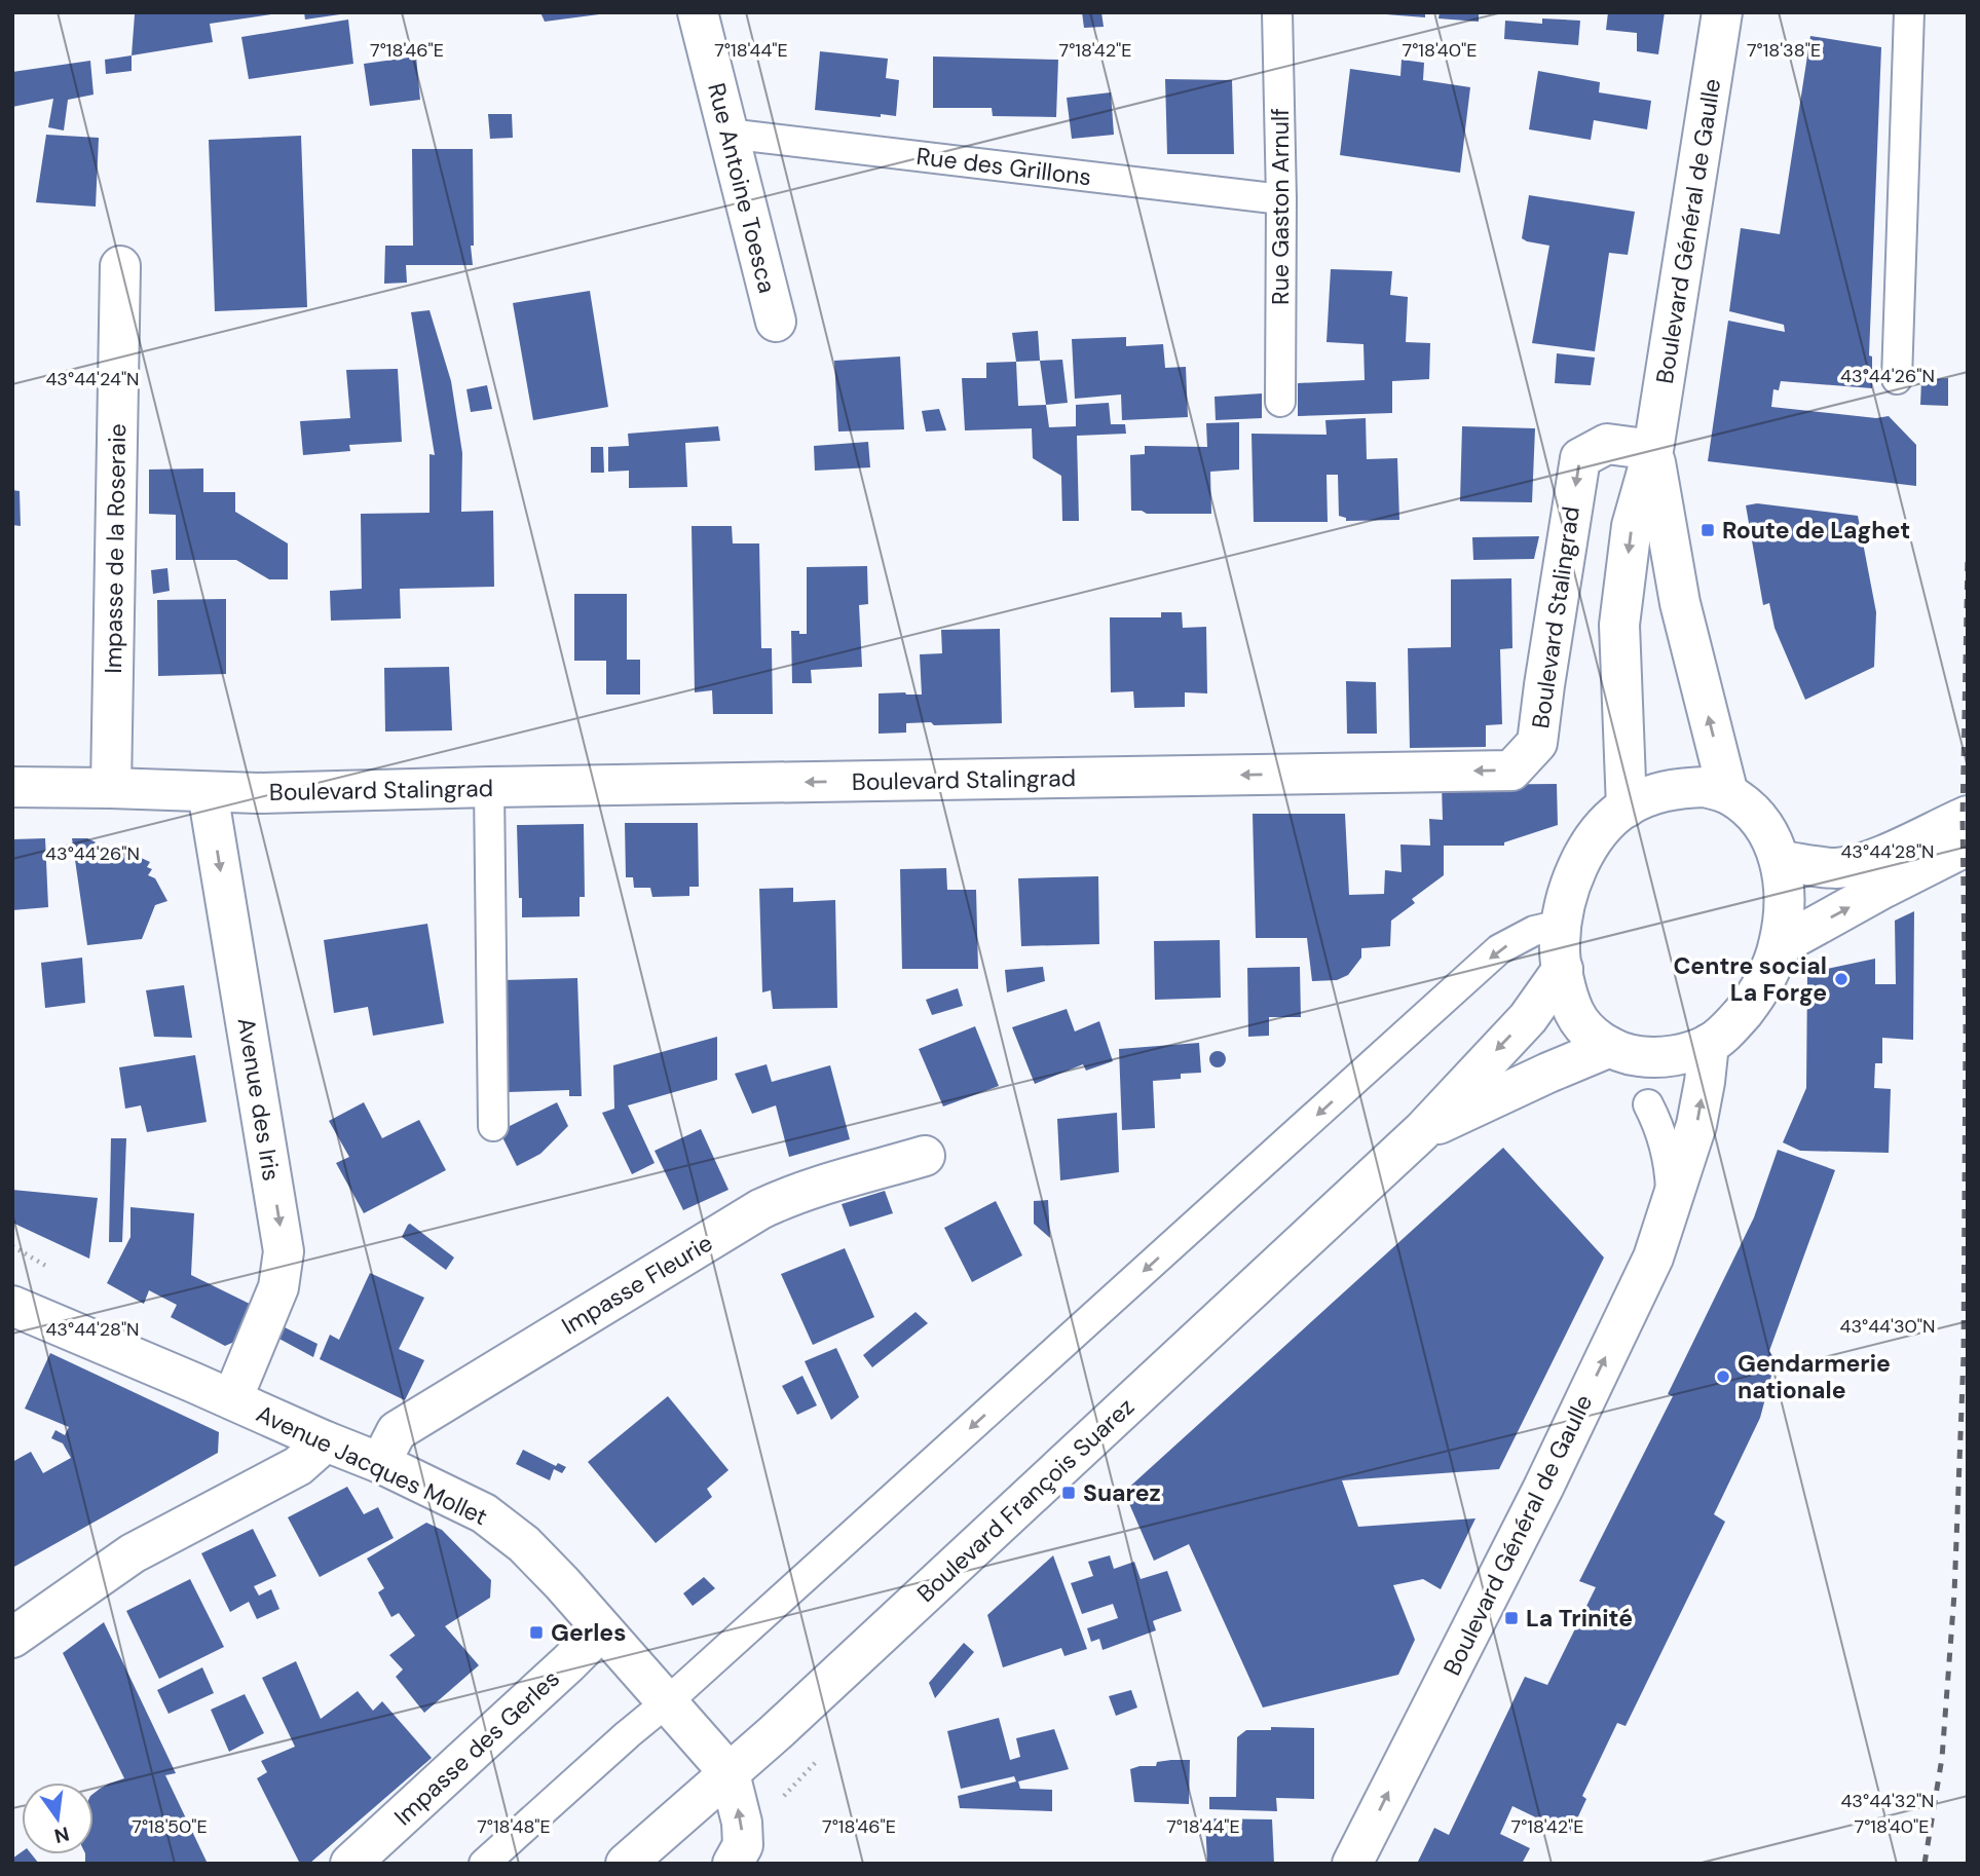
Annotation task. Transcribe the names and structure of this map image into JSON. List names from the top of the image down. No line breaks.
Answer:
{"streets":{"street":["Rue Antoine Toesca","Boulevard Général de Gaulle","Impasse de la Roseraie","Boulevard Stalingrad","Avenue des Iris","Impasse Fleurie","Avenue Jacques Mollet","Boulevard François Suarez","Impasse des Gerles"],"lane":["Rue des Grillons","Rue Gaston Arnulf"]},"crossings":[["Rue des Grillons","Rue Antoine Toesca"],["Rue des Grillons","Rue Gaston Arnulf"],["Boulevard Général de Gaulle","Boulevard Stalingrad"],["Boulevard Général de Gaulle","Boulevard François Suarez"],["Impasse de la Roseraie","Boulevard Stalingrad"],["Boulevard Stalingrad","Avenue des Iris"],["Avenue des Iris","Avenue Jacques Mollet"],["Impasse Fleurie","Avenue Jacques Mollet"],["Avenue Jacques Mollet","Boulevard François Suarez"],["Avenue Jacques Mollet","Impasse des Gerles"]],"one_way":["Boulevard Stalingrad","Avenue des Iris"],"places":{"transit":["Route de Laghet","Suarez","La Trinité","Gerles"],"other":["Centre social La Forge","Gendarmerie nationale"]},"north":"bottom","coordinates":["7°18'40\"E","7°18'46\"E","7°18'44\"E","7°18'42\"E","7°18'38\"E","43°44'26\"N","43°44'24\"N","43°44'28\"N","43°44'30\"N","43°44'32\"N","7°18'50\"E","7°18'48\"E"]}
